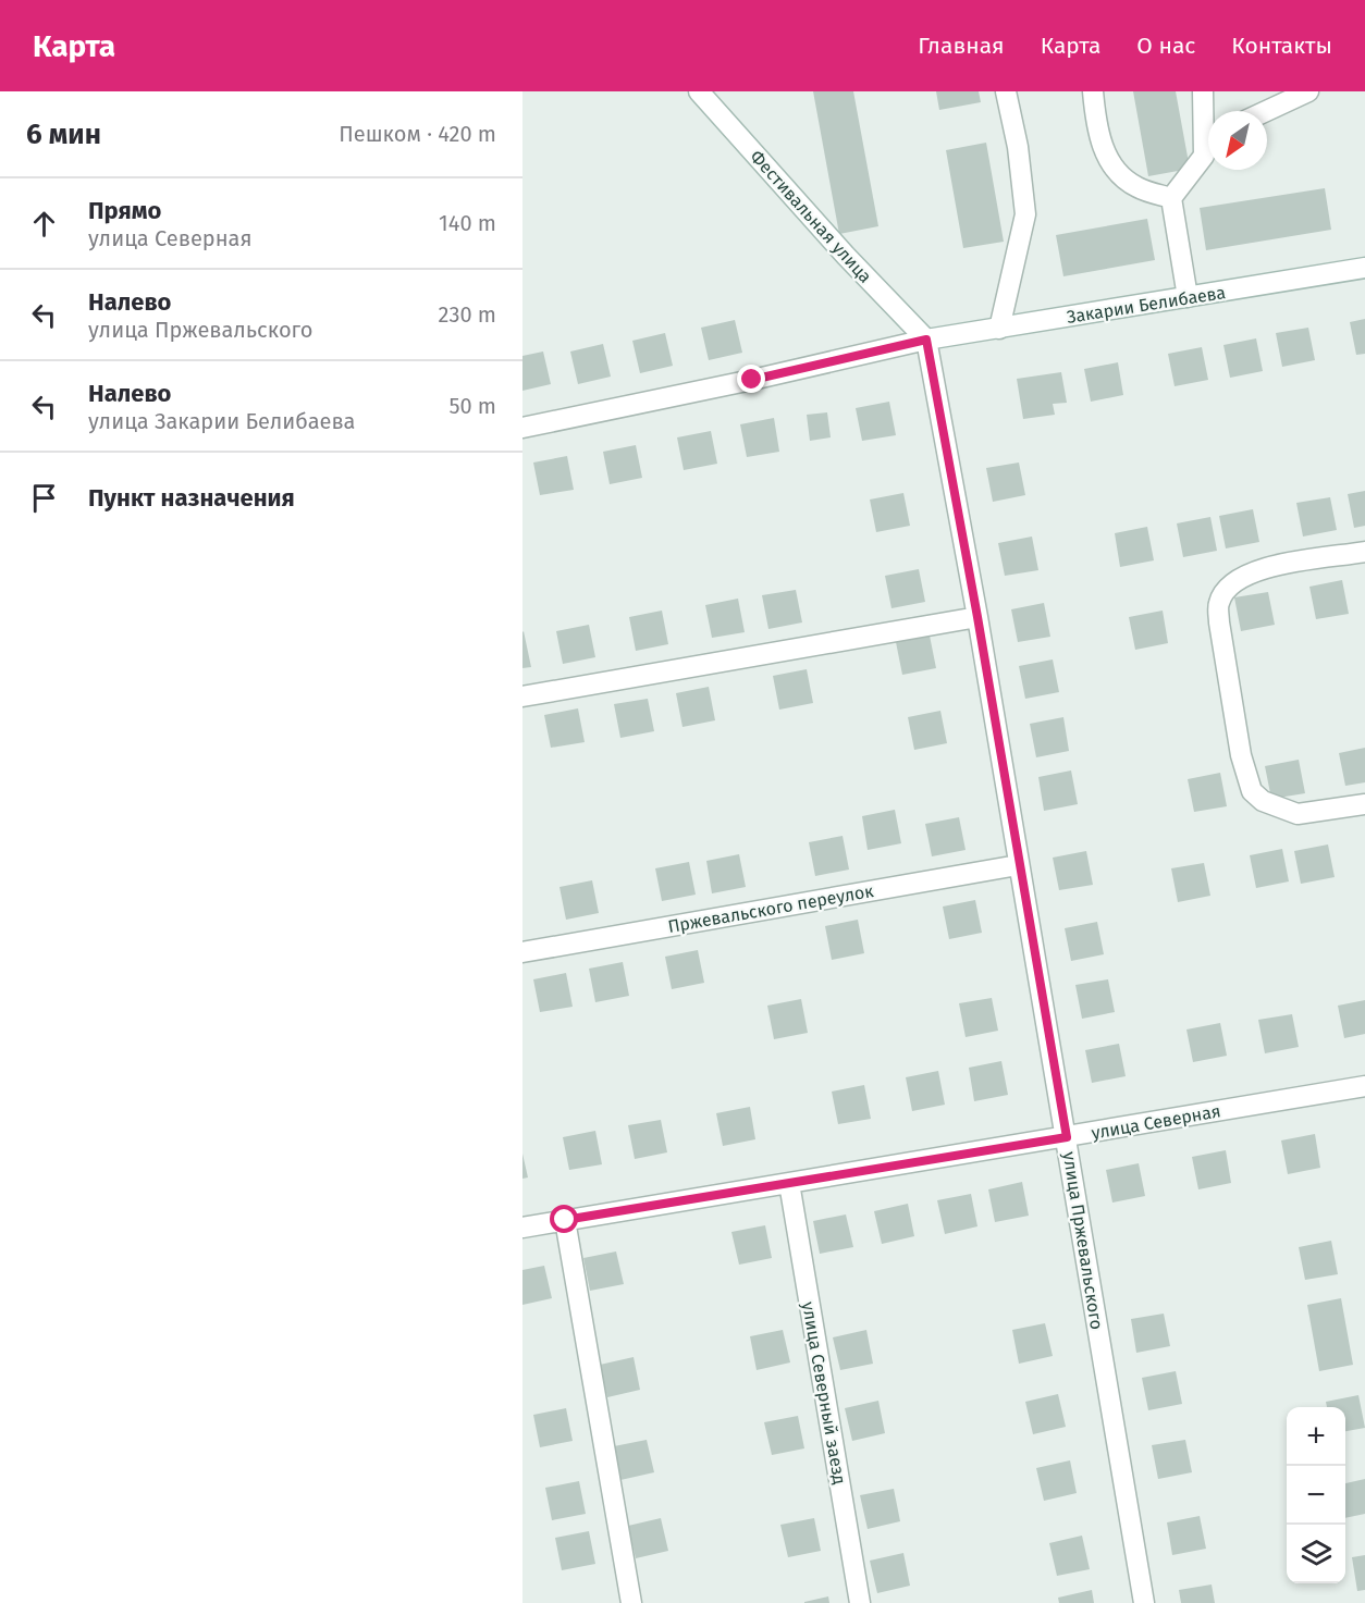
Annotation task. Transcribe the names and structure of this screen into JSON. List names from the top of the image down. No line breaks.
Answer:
{"streets":{"street":["Фестивальная улица","Закарии Белибаева","Пржевальского переулок","улица Северная","улица Пржевальского","улица Северный заезд"]},"crossings":[["Фестивальная улица","Закарии Белибаева"],["Фестивальная улица","улица Пржевальского"],["Закарии Белибаева","улица Пржевальского"],["Пржевальского переулок","улица Пржевальского"],["улица Северная","улица Пржевальского"],["улица Северная","улица Северный заезд"]],"north":"bottom left","page":{"header":"Карта","nav":["Главная","Карта","О нас","Контакты"],"heading":["6 мин","Пешком · 420 m"],"list":[["Прямо","улица Северная","140 m"],["Налево","улица Пржевальского","230 m"],["Налево","улица Закарии Белибаева","50 m"],"Пункт назначения"],"map_buttons":["+","−"]}}
